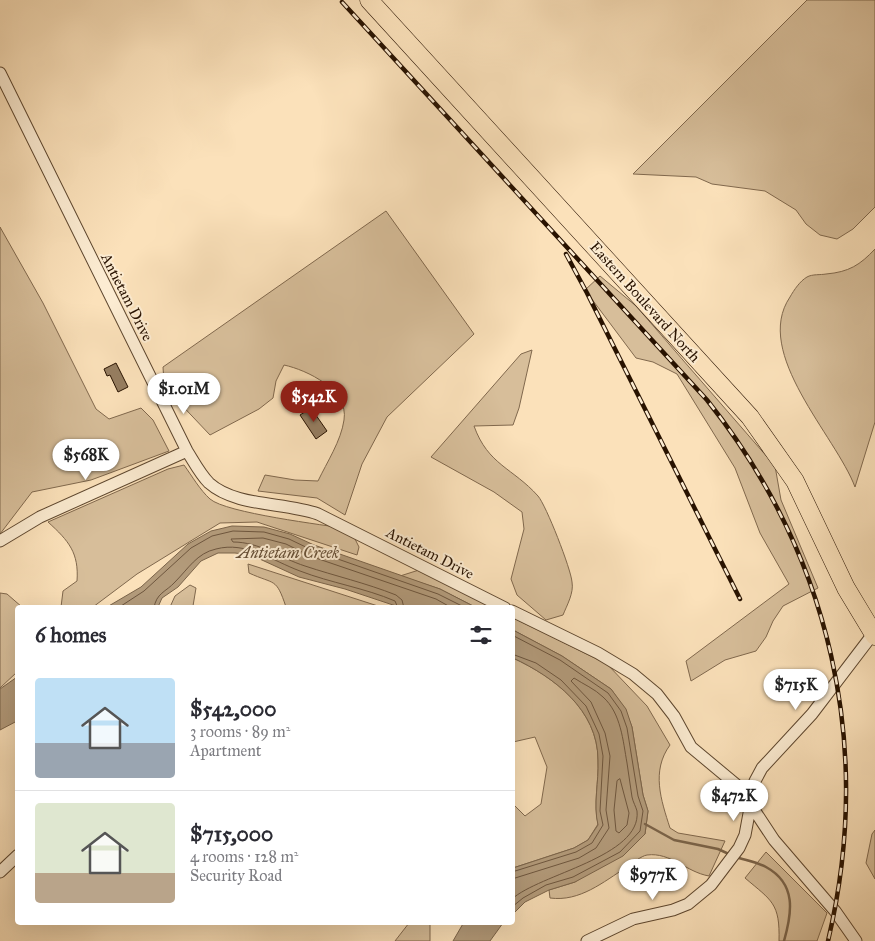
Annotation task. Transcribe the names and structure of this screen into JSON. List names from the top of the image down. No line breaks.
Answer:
{"streets":{"main road":["Eastern Boulevard North"],"street":["Antietam Drive"]},"water":["Antietam Creek"],"page":{"price":["$1.01M","$542K","$568K","$715K","$472K","$977K"],"heading":"6 homes","list":[{"name":"$542,000","note":"3 rooms · 89 m² · Apartment"},{"name":"$715,000","note":"4 rooms · 128 m² · Security Road"}]}}
